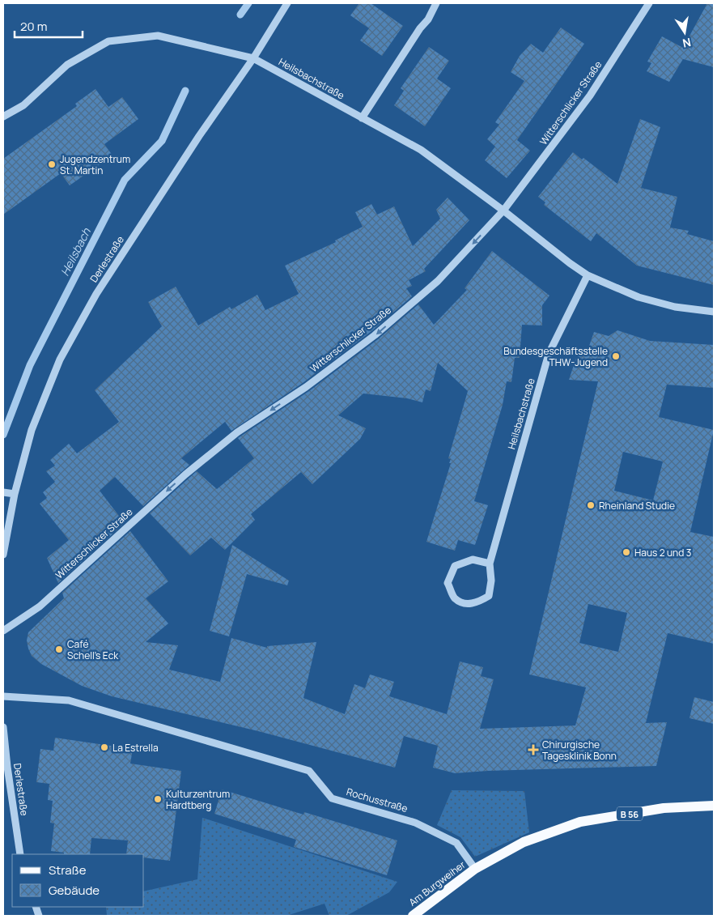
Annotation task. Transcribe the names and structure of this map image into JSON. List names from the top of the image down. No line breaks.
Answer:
{"streets":{"main road":["B 56","Am Burgweiher"],"street":["Heilsbachstraße","Witterschlicker Straße","Derlestraße","Rochusstraße"]},"crossings":[["Heilsbachstraße","Witterschlicker Straße"],["Heilsbachstraße","Derlestraße"],["Rochusstraße","B 56"],["Rochusstraße","Am Burgweiher"],["B 56","Am Burgweiher"]],"one_way":["Witterschlicker Straße"],"water":["Heilsbach"],"places":{"other":["Jugendzentrum St. Martin","Bundesgeschäftsstelle THW-Jugend","Rheinland Studie","Haus 2 und 3","Café Schell's Eck","La Estrella","Kulturzentrum Hardtberg"],"health":["Chirurgische Tagesklinik Bonn"]},"legend":["Straße","Gebäude"],"scale_bar":"20 m","north":"bottom"}
